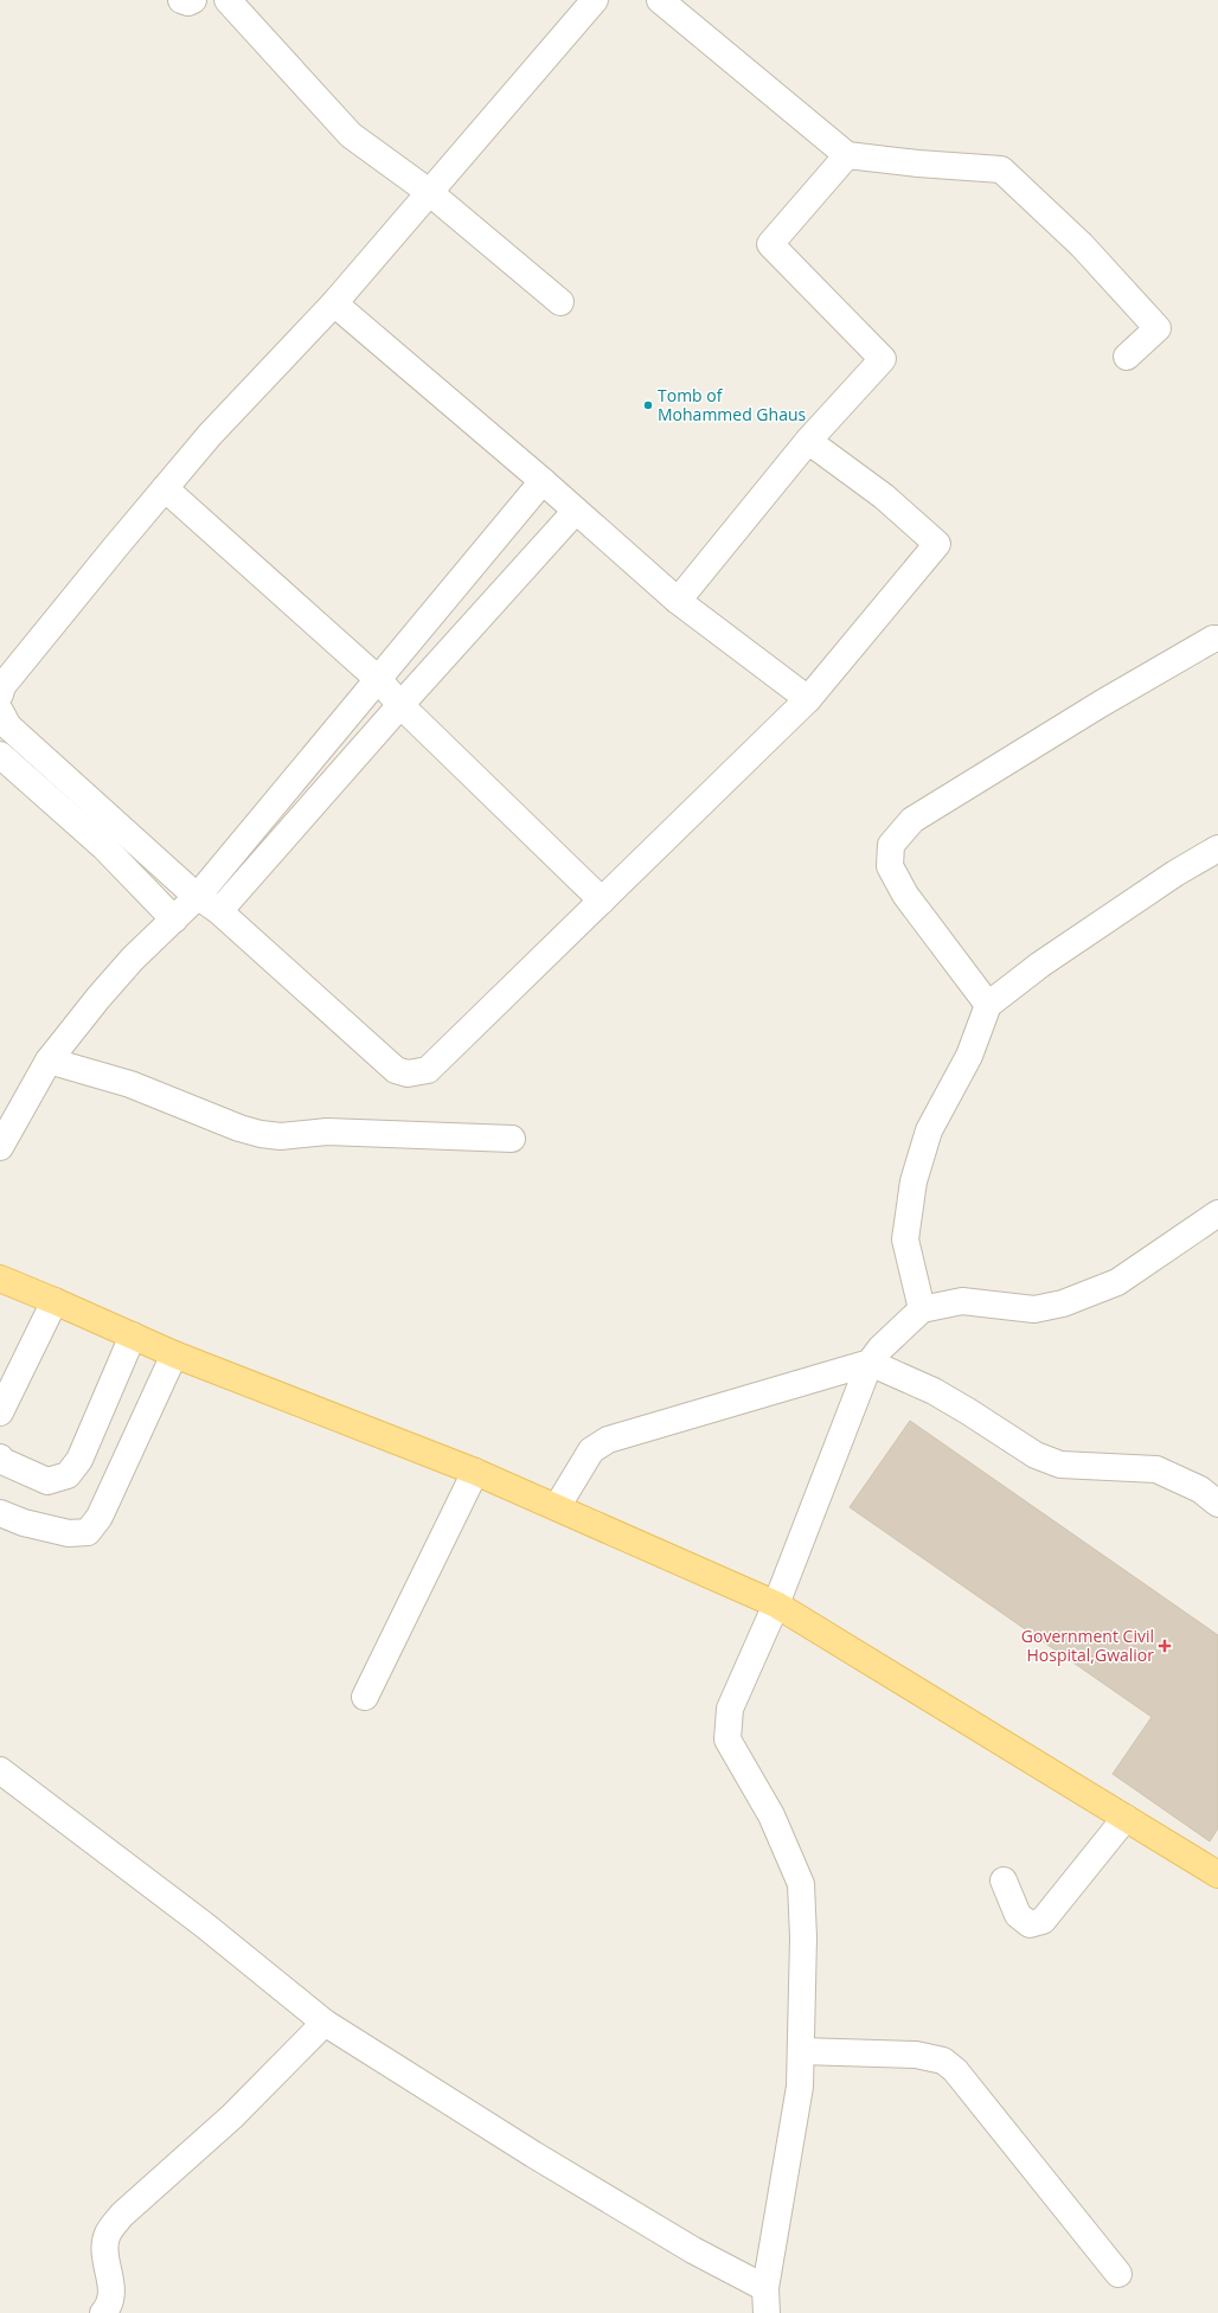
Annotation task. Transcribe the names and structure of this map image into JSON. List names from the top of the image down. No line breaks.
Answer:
{"places":{"other":["Tomb of Mohammed Ghaus"],"health":["Government Civil Hospital,Gwalior"]}}
